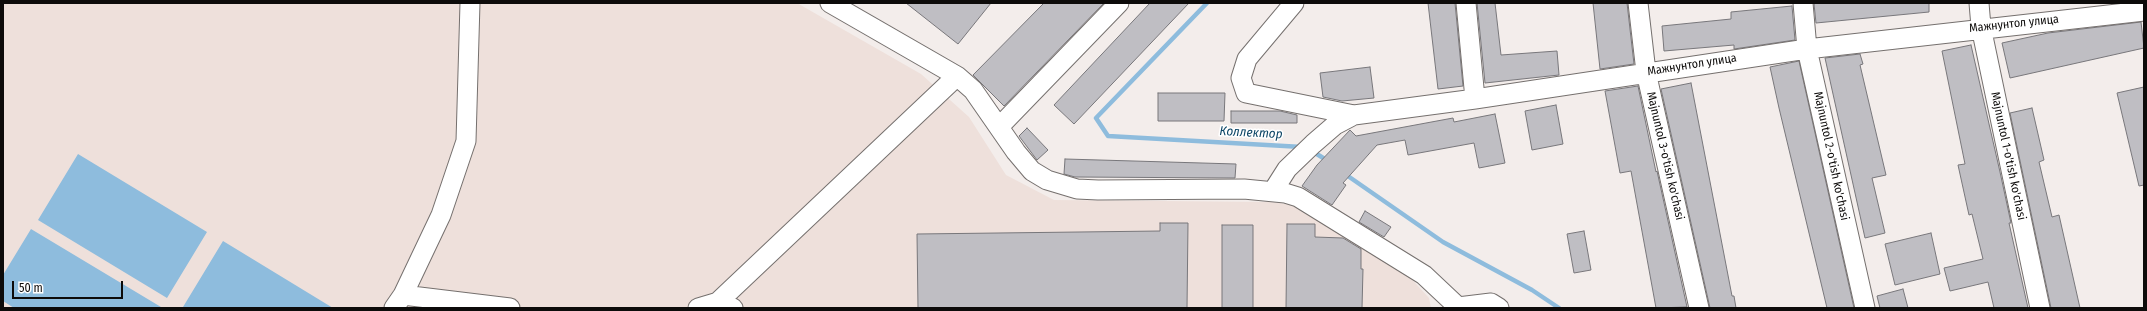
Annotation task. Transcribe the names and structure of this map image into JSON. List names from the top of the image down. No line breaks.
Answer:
{"streets":{"street":["Мажнунтол улица","Majnuntol 3-o'tish ko'chasi","Majnuntol 2-o'tish ko'chasi","Majnuntol 1-o'tish ko'chasi"]},"crossings":[["Мажнунтол улица","Majnuntol 3-o'tish ko'chasi"],["Мажнунтол улица","Majnuntol 2-o'tish ko'chasi"],["Мажнунтол улица","Majnuntol 1-o'tish ko'chasi"]],"water":["Коллектор"],"scale_bar":"50 m"}
